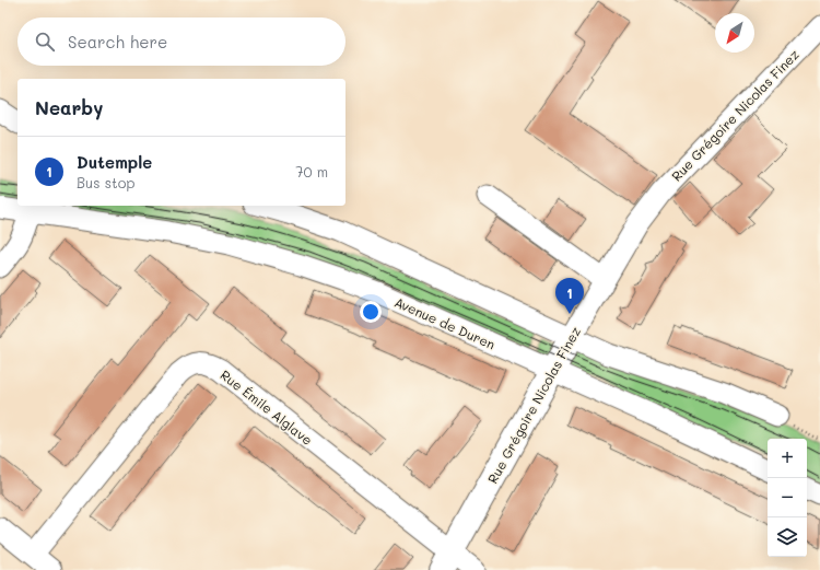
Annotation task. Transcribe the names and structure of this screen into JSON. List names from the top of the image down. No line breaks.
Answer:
{"streets":{"main road":["Rue Grégoire Nicolas Finez"],"street":["Avenue de Duren","Rue Émile Alglave"]},"crossings":[["Rue Grégoire Nicolas Finez","Avenue de Duren"],["Rue Grégoire Nicolas Finez","Rue Émile Alglave"]],"north":"bottom left","page":{"search":"Search here","heading":"Nearby","list":[{"mark":"1","name":"Dutemple","note":"Bus stop","value":"70 m"}],"pins":"1","map_buttons":["+","−"]}}
